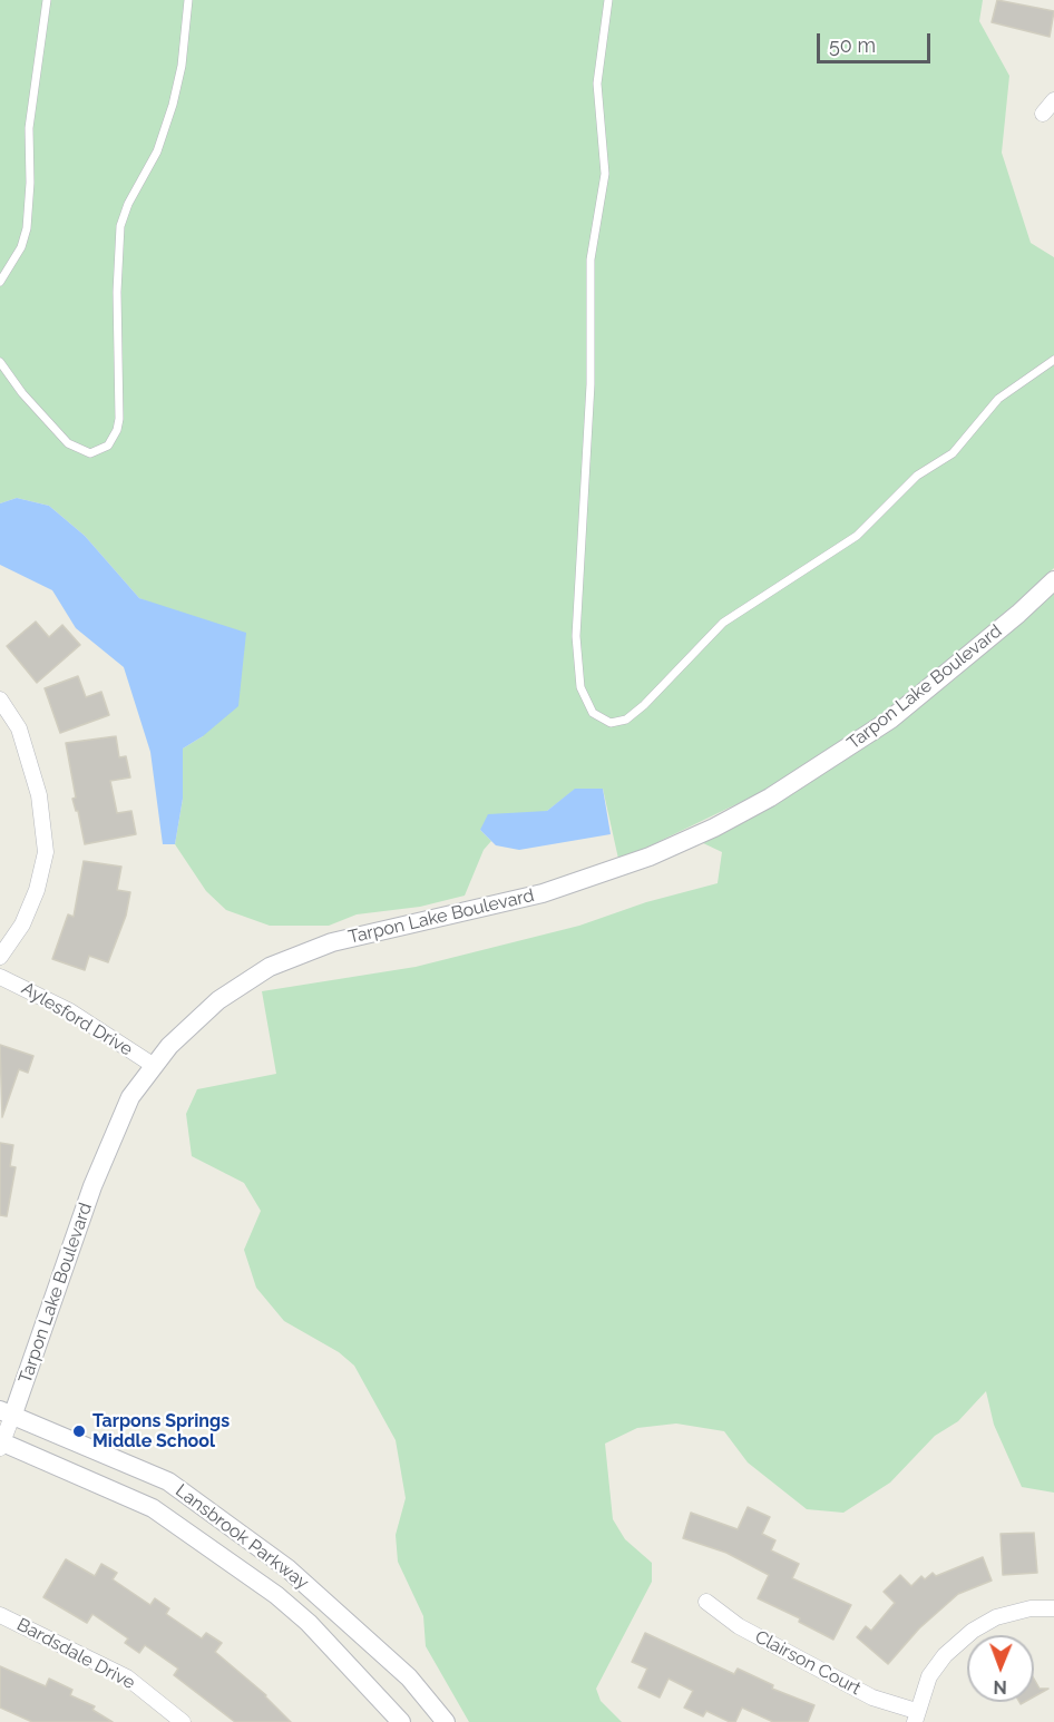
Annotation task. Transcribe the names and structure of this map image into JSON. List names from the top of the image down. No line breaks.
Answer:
{"streets":{"street":["Tarpon Lake Boulevard","Aylesford Drive","Lansbrook Parkway","Bardsdale Drive","Clairson Court"]},"crossings":[["Tarpon Lake Boulevard","Aylesford Drive"],["Tarpon Lake Boulevard","Lansbrook Parkway"]],"places":["Tarpons Springs Middle School"],"scale_bar":"50 m","north":"bottom"}
